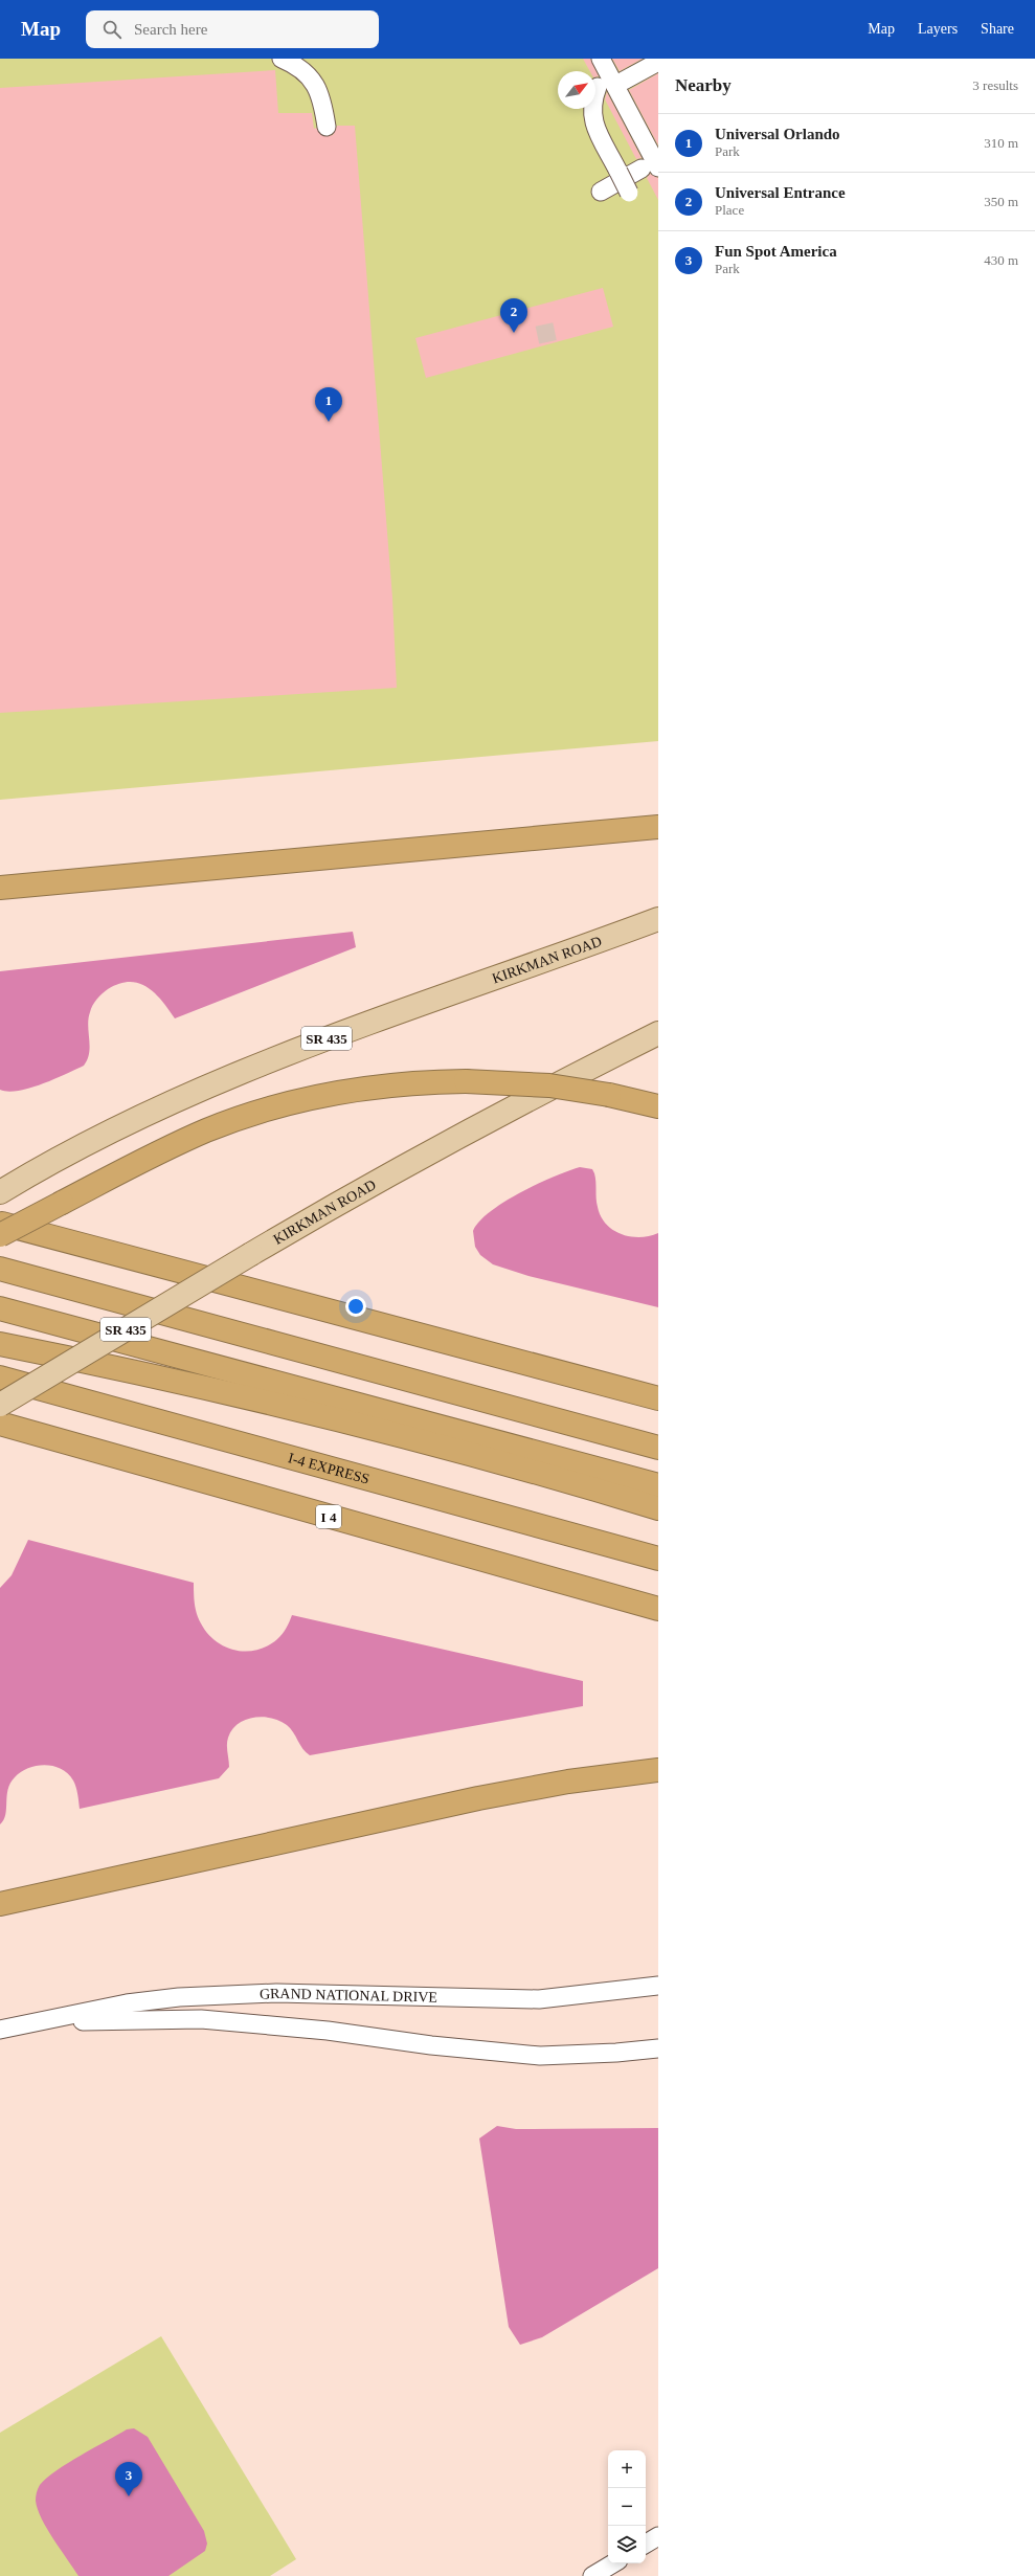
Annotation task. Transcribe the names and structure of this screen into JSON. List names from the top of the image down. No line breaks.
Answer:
{"streets":{"highway":["I-4 EXPRESS","I 4"],"main road":["KIRKMAN ROAD","SR 435"],"street":["GRAND NATIONAL DRIVE"]},"north":"top right","page":{"header":"Map","search":"Search here","nav":["Map","Layers","Share"],"heading":["Nearby","3 results"],"list":[{"mark":"1","name":"Universal Orlando","note":"Park","value":"310 m"},{"mark":"2","name":"Universal Entrance","note":"Place","value":"350 m"},{"mark":"3","name":"Fun Spot America","note":"Park","value":"430 m"}],"pins":["2","1","3"],"map_buttons":["+","−"]}}
